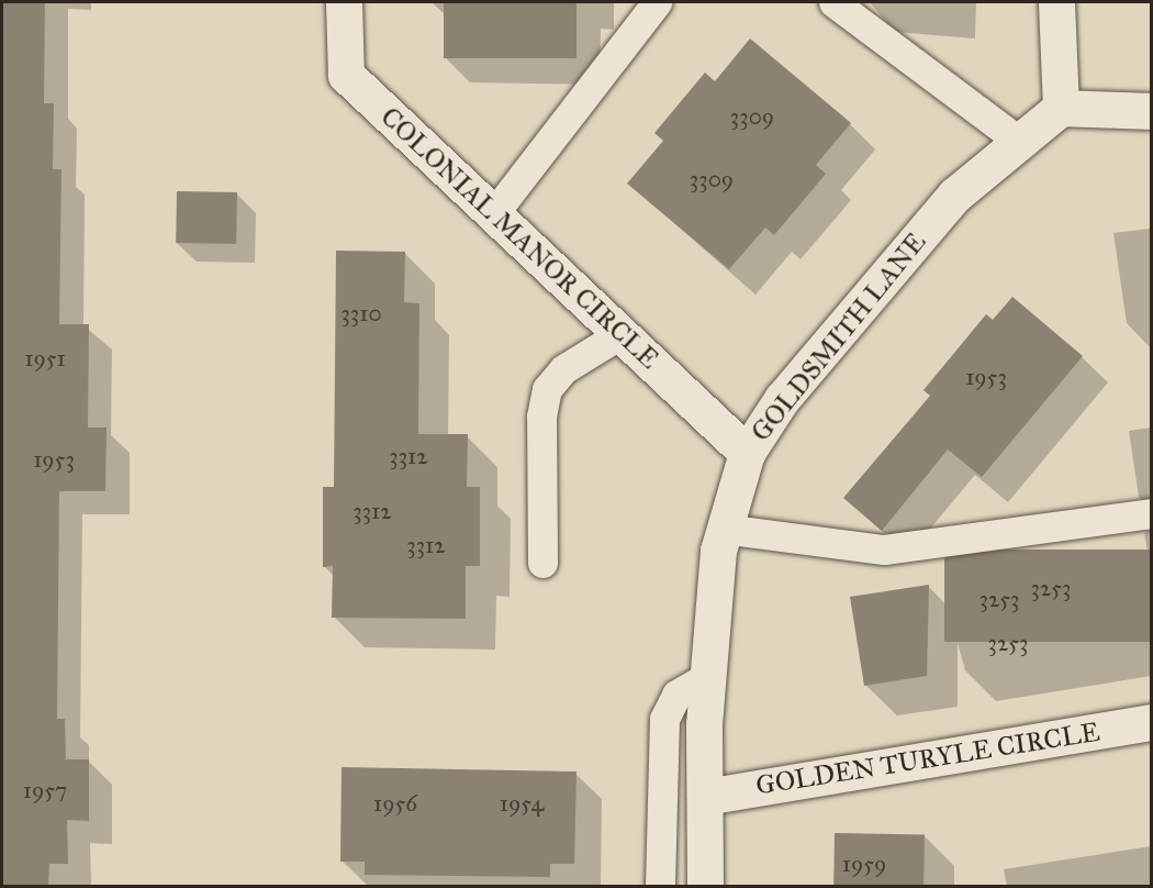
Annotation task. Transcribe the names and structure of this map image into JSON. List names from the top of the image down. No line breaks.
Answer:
{"streets":{"street":["COLONIAL MANOR CIRCLE","GOLDSMITH LANE","GOLDEN TURYLE CIRCLE"]},"crossings":[["COLONIAL MANOR CIRCLE","GOLDSMITH LANE"],["GOLDSMITH LANE","GOLDEN TURYLE CIRCLE"]],"house_numbers":["3309","3309","3310","1951","1953","3312","1953","3312","3312","3253","3253","3253","1957","1956","1954","1959"]}
